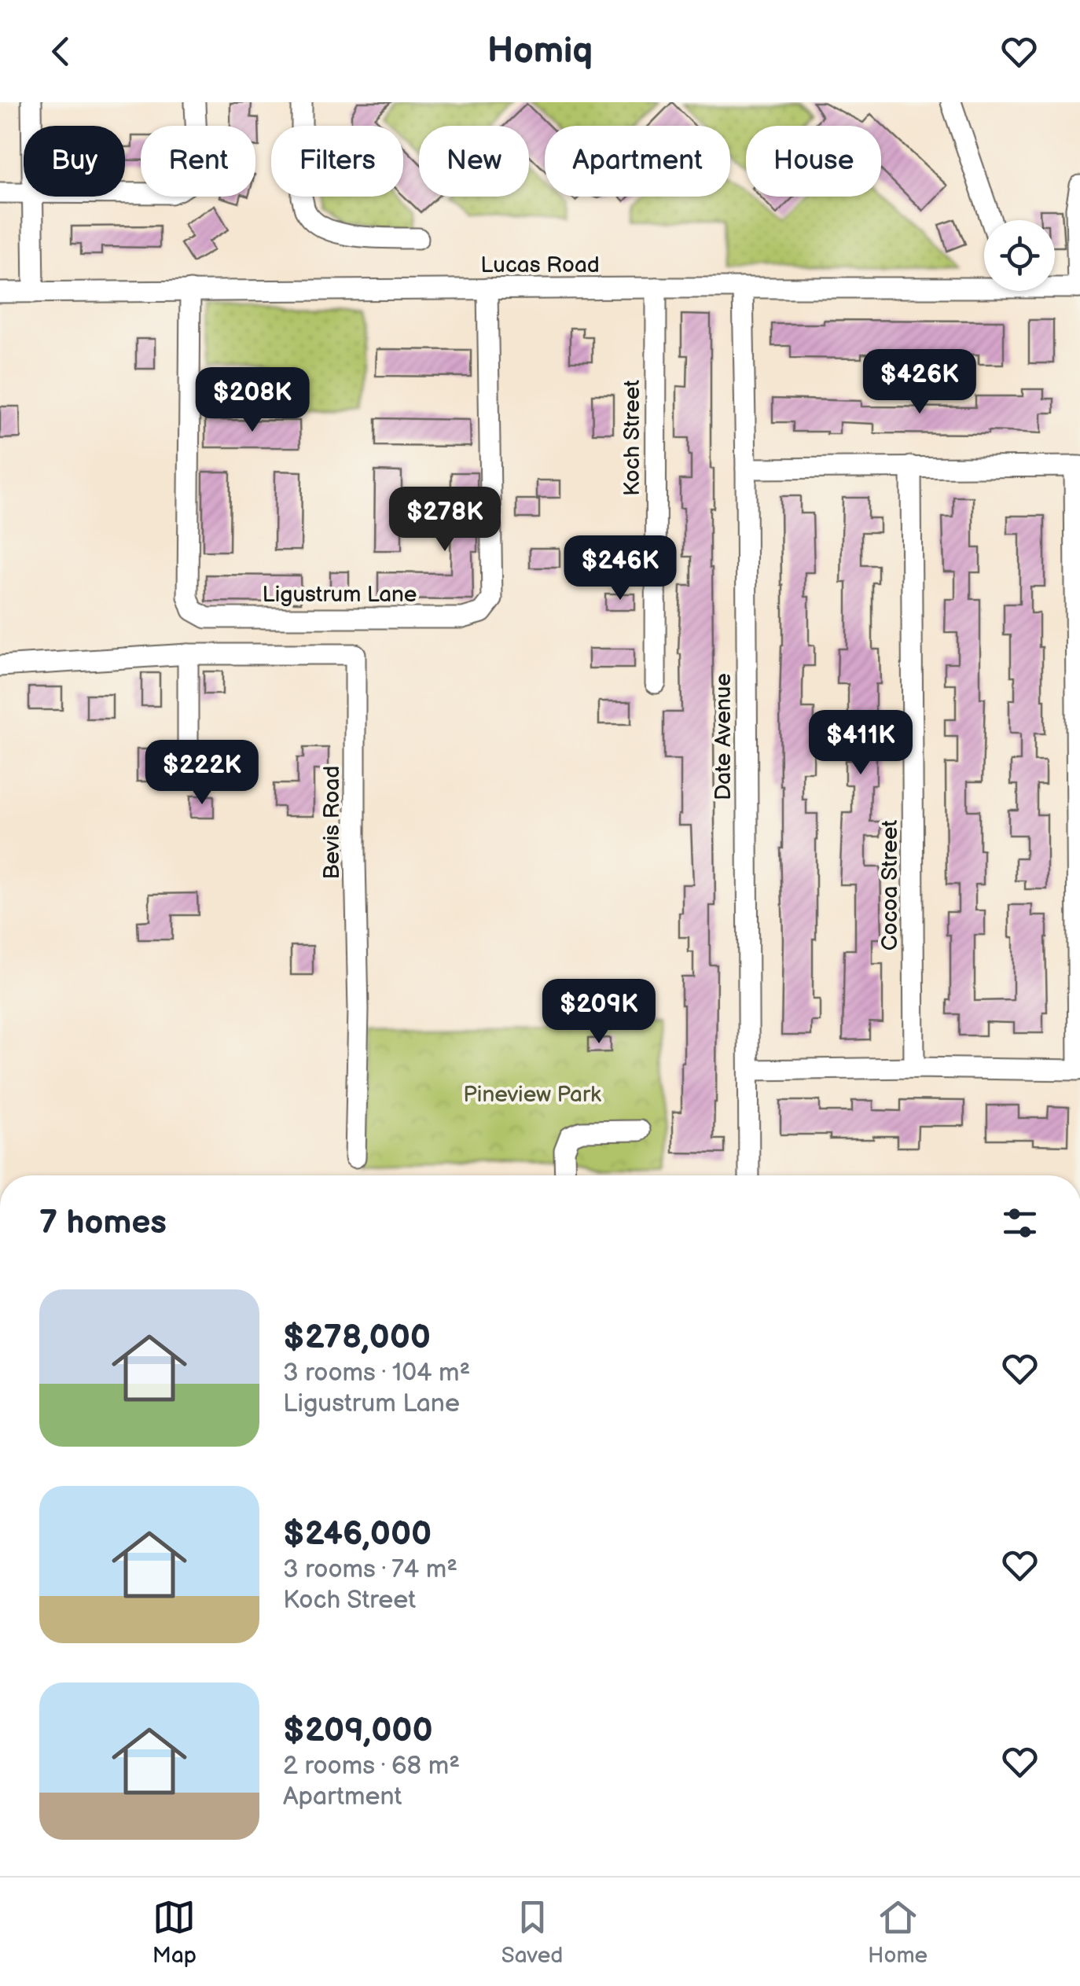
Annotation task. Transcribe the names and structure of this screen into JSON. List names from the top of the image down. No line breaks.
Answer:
{"streets":{"street":["Lucas Road","Koch Street","Ligustrum Lane","Date Avenue","Bevis Road","Cocoa Street"]},"crossings":[["Lucas Road","Koch Street"],["Lucas Road","Ligustrum Lane"],["Lucas Road","Date Avenue"]],"parks":["Pineview Park"],"page":{"header":"Homiq","chip":["Buy","Rent","Filters","New","Apartment","House"],"price":["$426K","$208K","$278K","$246K","$411K","$222K","$209K"],"heading":"7 homes","list":[{"name":"$278,000","note":"3 rooms · 104 m² · Ligustrum Lane"},{"name":"$246,000","note":"3 rooms · 74 m² · Koch Street"},{"name":"$209,000","note":"2 rooms · 68 m² · Apartment"}],"tabs":["Map","Saved","Home"]}}
